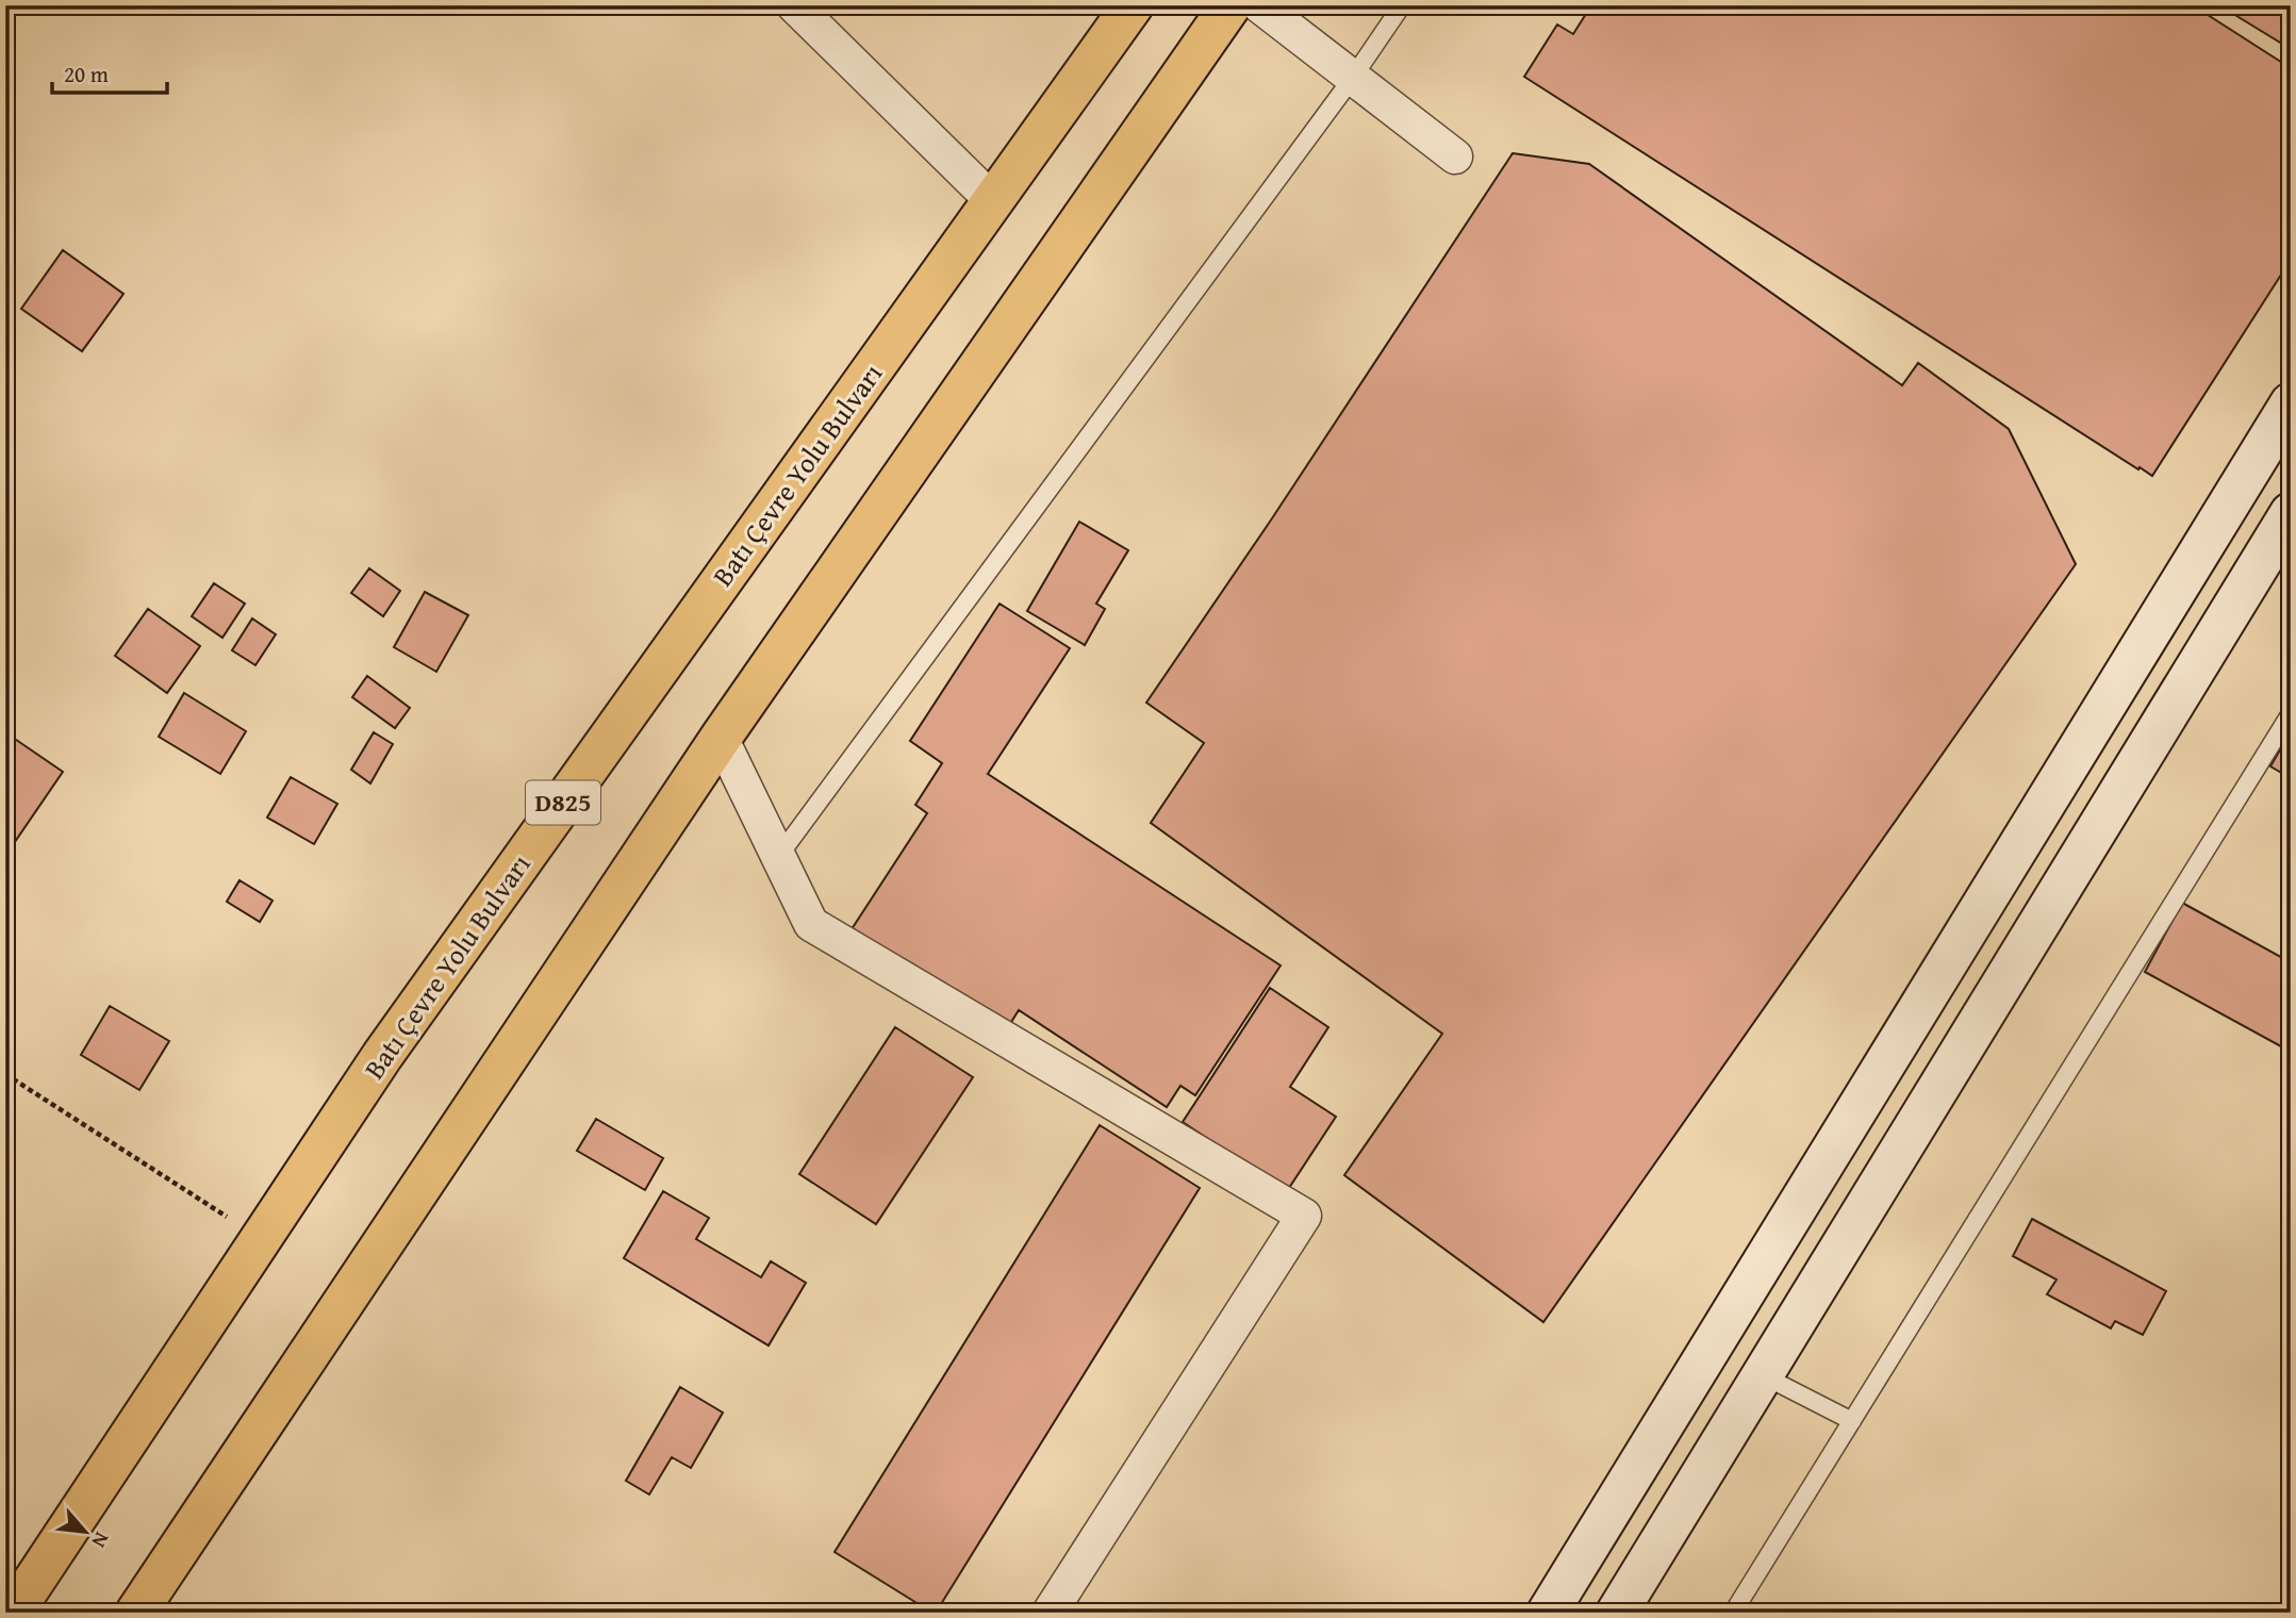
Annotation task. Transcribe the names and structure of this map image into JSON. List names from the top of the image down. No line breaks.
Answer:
{"streets":{"highway":["Batı Çevre Yolu Bulvarı","D825"]},"scale_bar":"20 m","north":"bottom right"}
